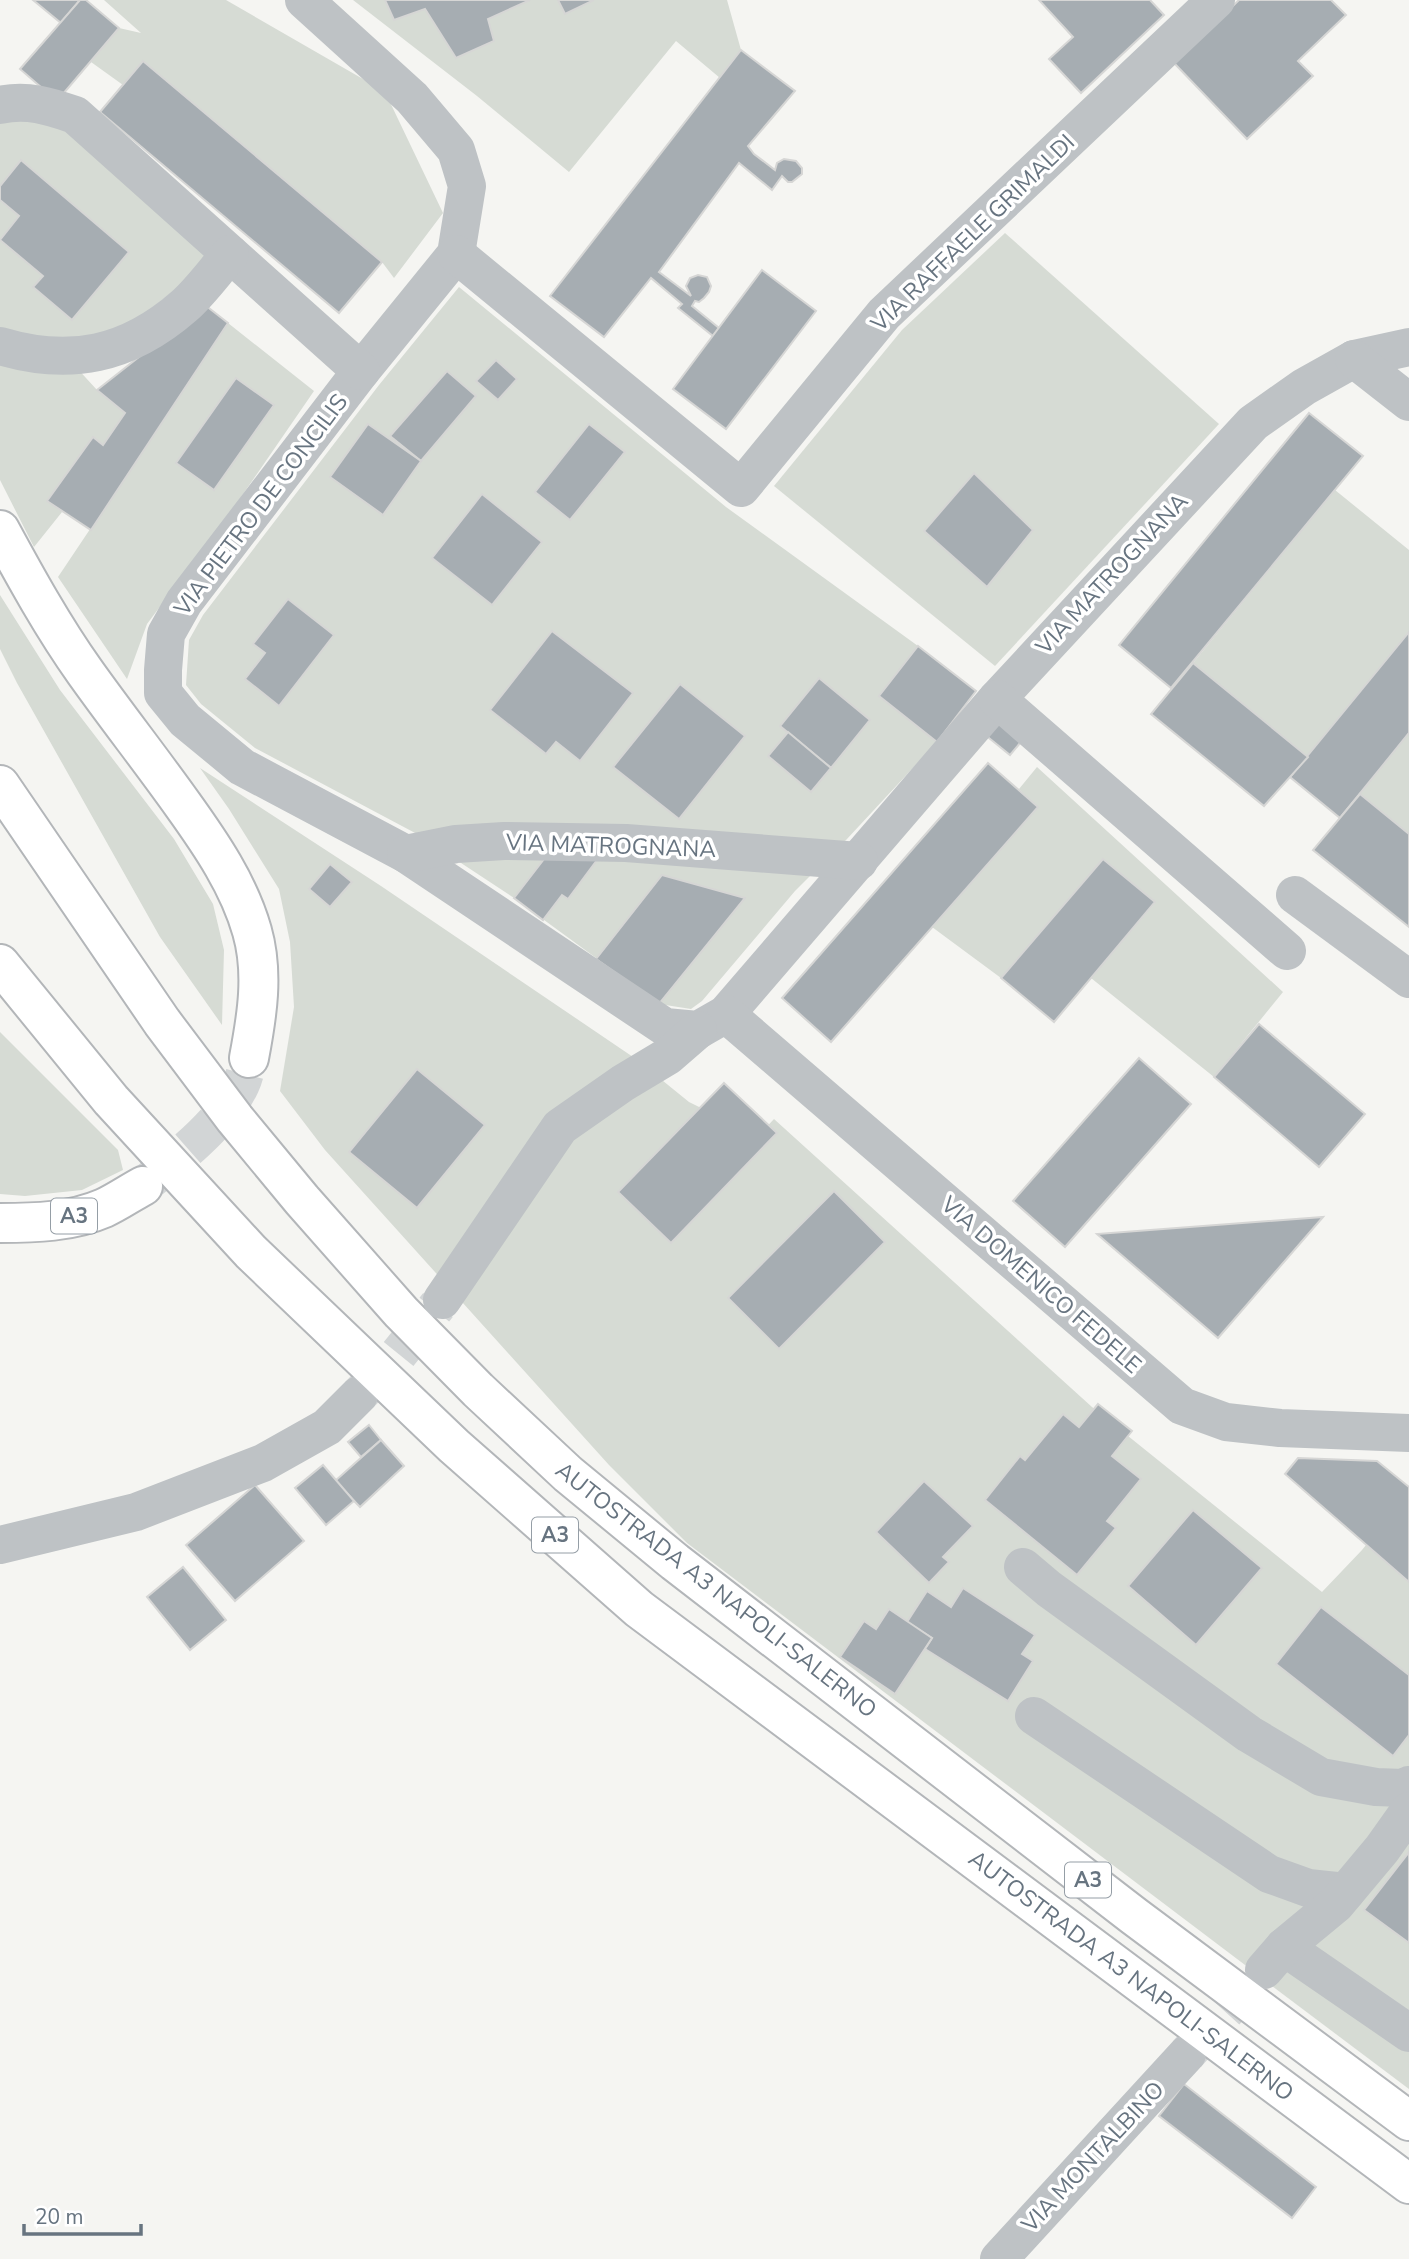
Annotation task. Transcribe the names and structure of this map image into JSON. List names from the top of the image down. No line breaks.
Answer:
{"streets":{"highway":["A3","AUTOSTRADA A3 NAPOLI-SALERNO"],"street":["VIA RAFFAELE GRIMALDI","VIA PIETRO DE CONCILIS","VIA MATROGNANA","VIA DOMENICO FEDELE","VIA MONTALBINO"]},"crossings":[["VIA RAFFAELE GRIMALDI","VIA PIETRO DE CONCILIS"],["VIA PIETRO DE CONCILIS","VIA MATROGNANA"],["VIA PIETRO DE CONCILIS","VIA DOMENICO FEDELE"],["VIA MATROGNANA","VIA DOMENICO FEDELE"],["A3","AUTOSTRADA A3 NAPOLI-SALERNO"]],"scale_bar":"20 m"}
